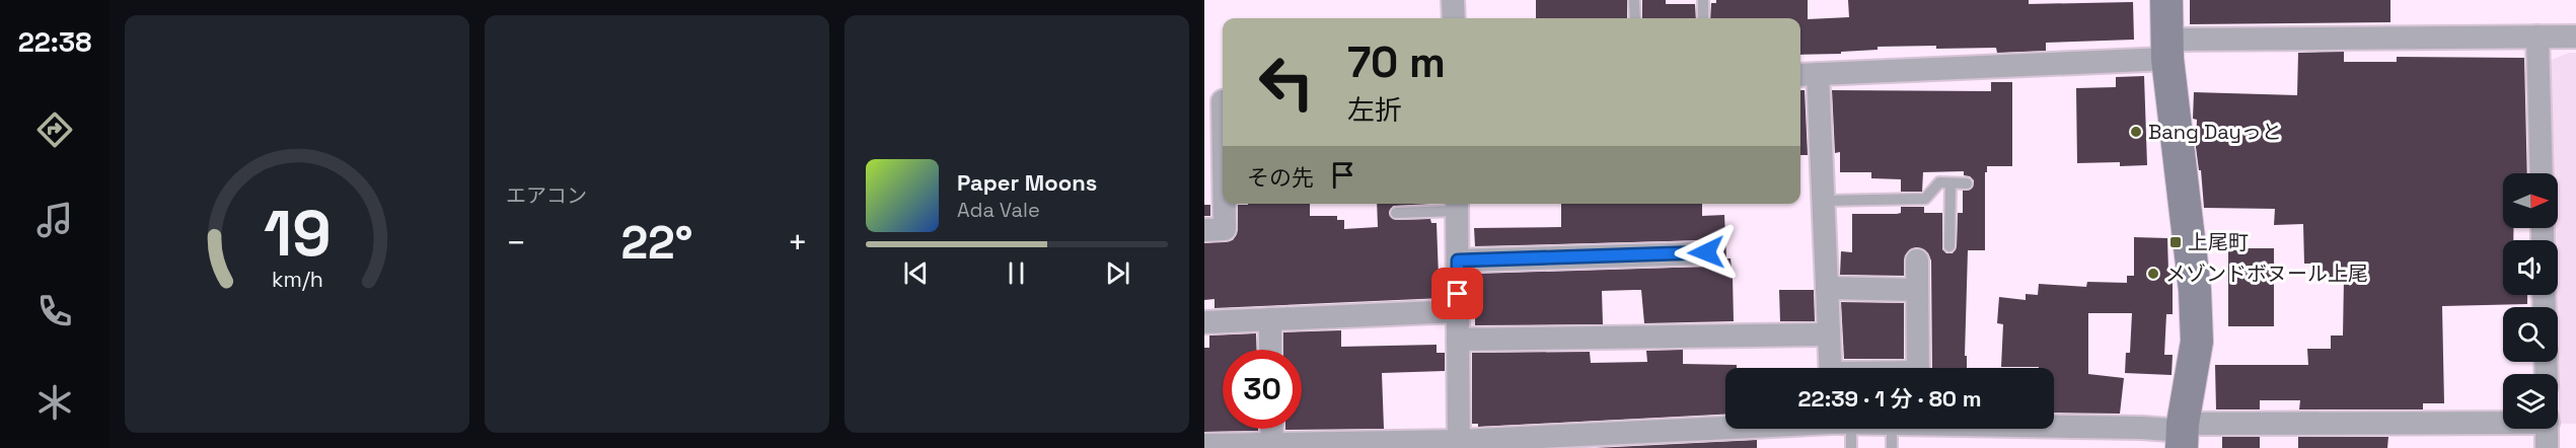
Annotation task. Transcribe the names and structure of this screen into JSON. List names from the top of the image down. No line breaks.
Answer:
{"places":{"other":["Bang Dayっと","メゾンドボヌール上尾"],"transit":["上尾町"]},"north":"right","page":{"tabs":"22:38","tile":"エアコン","turn":["70 m","左折"],"then":"その先","song":["Paper Moons","Ada Vale"],"heat":["−","22°","+"],"limit":"30","trip":"22:39 · 1 分 · 80 m","gauge":["19","km/h"]}}
